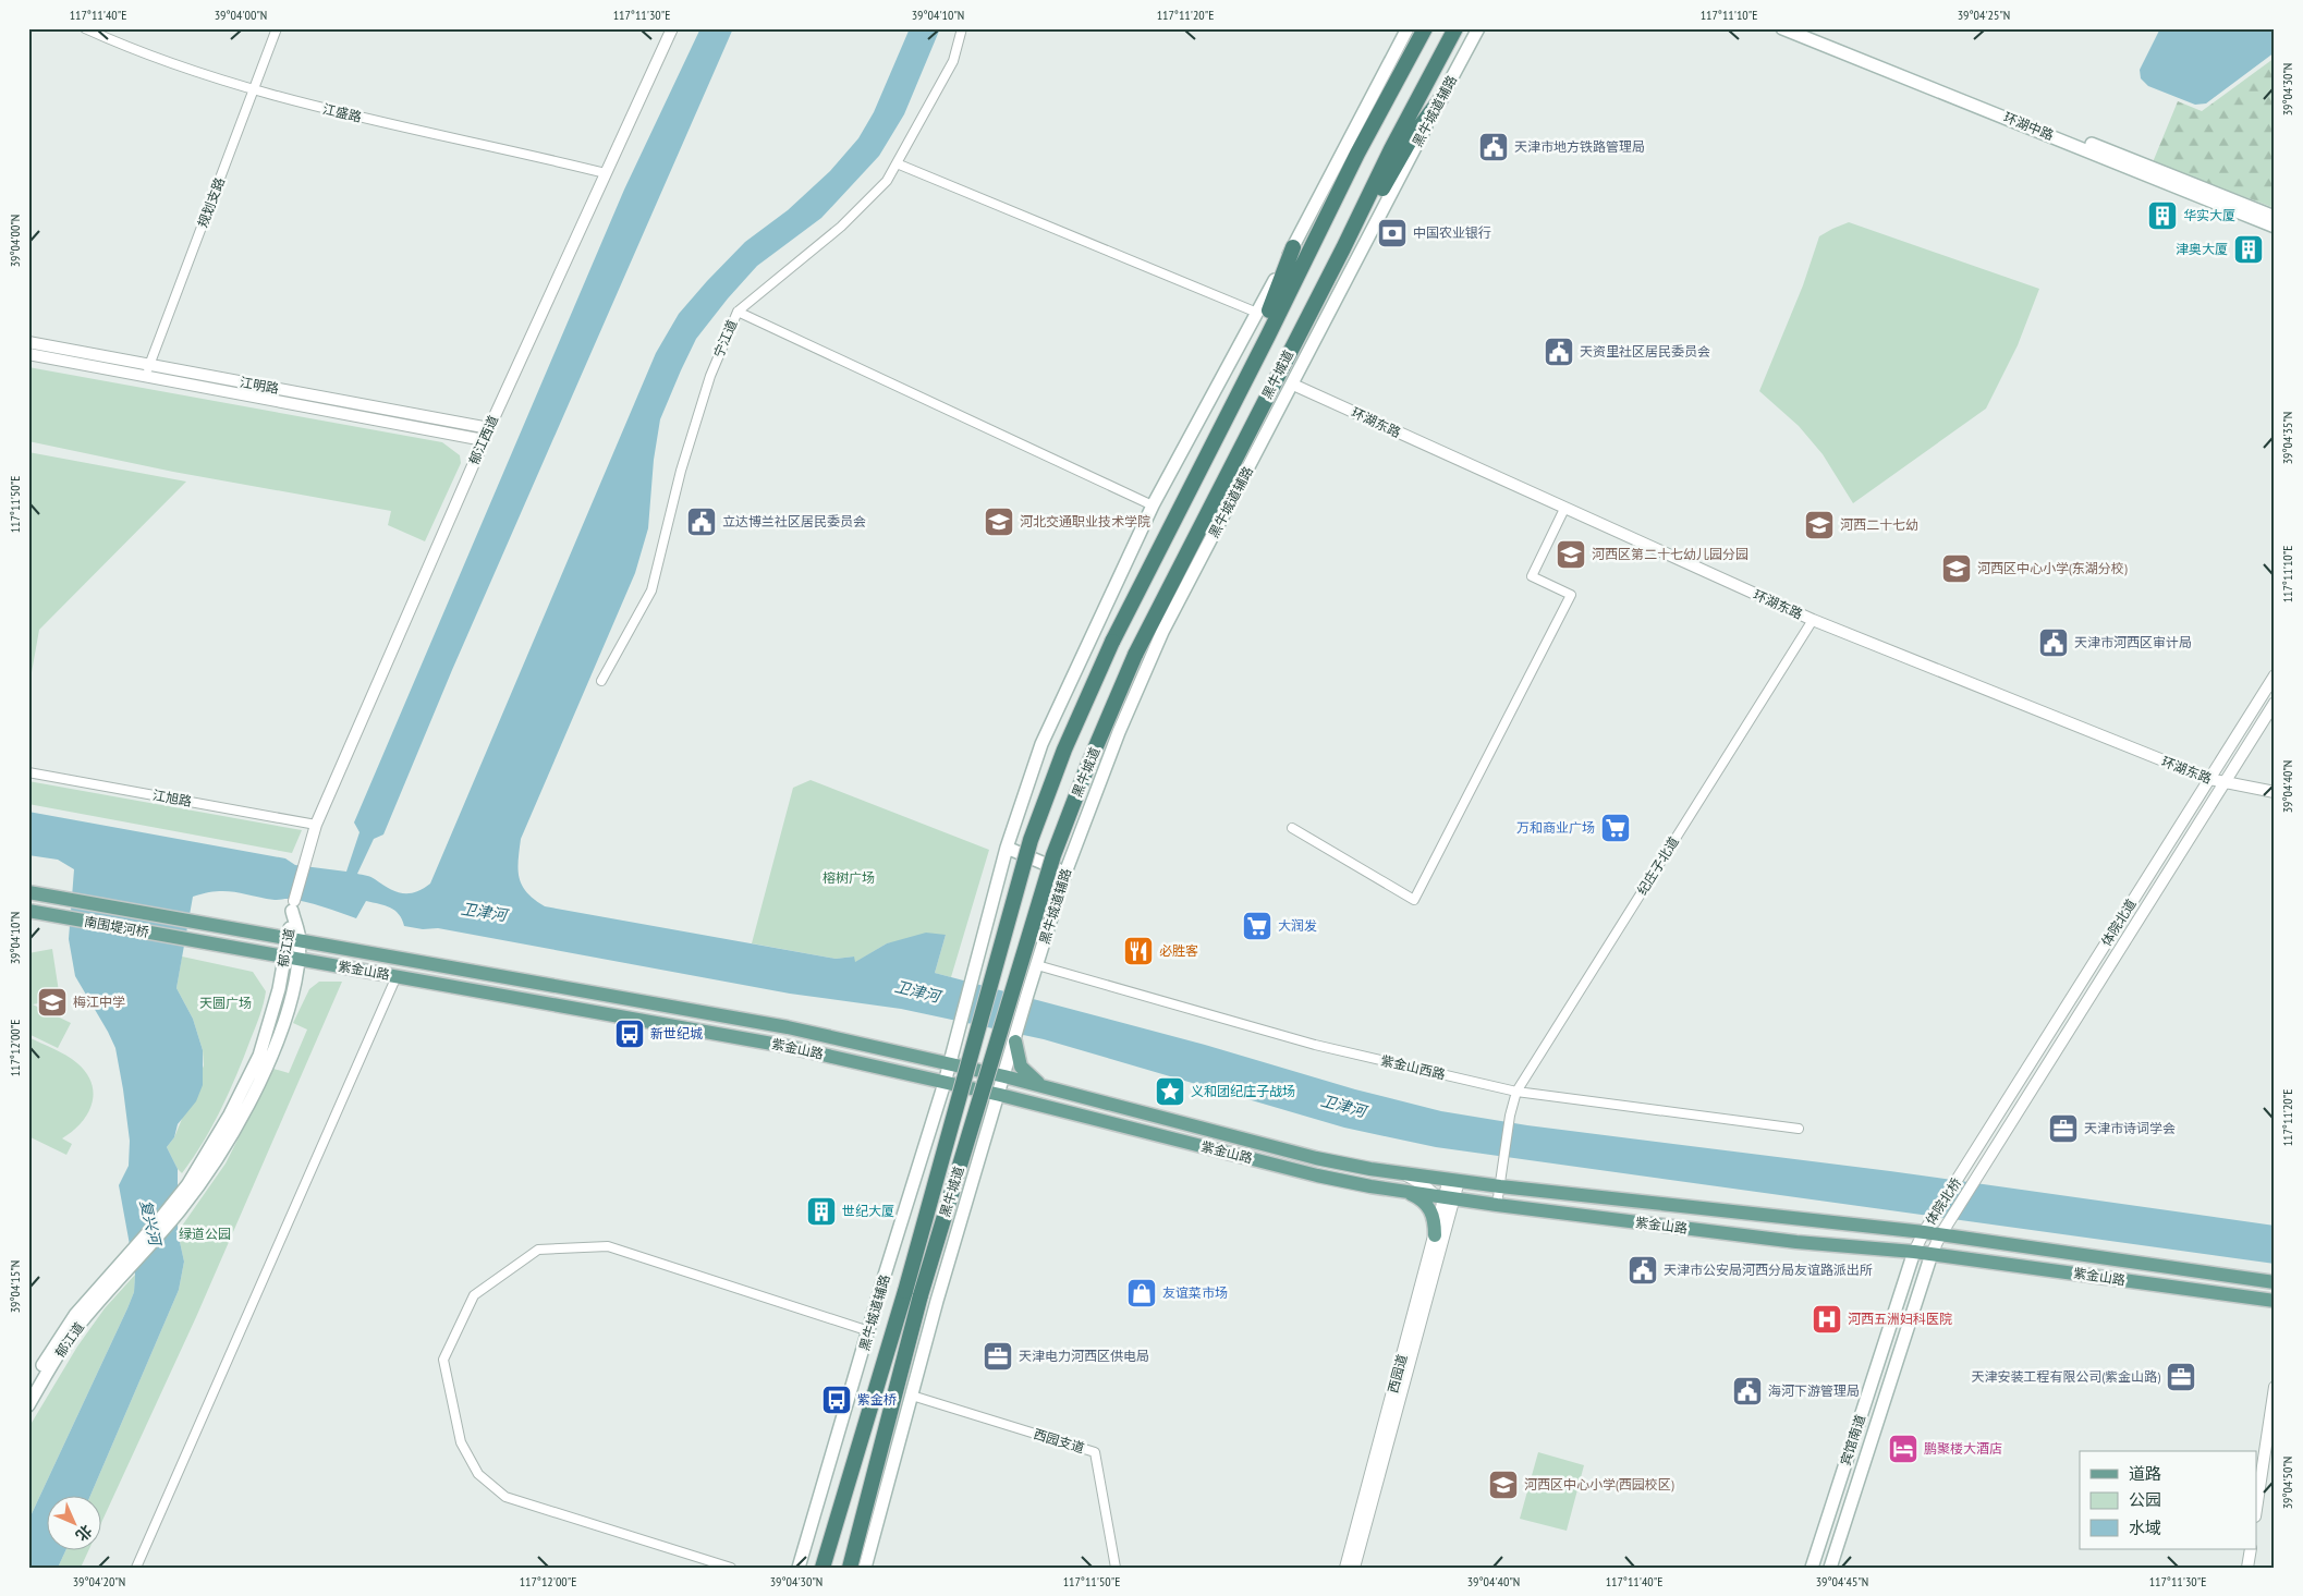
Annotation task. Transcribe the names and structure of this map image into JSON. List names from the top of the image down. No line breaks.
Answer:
{"streets":{"highway":["黑牛城道"],"main road":["黑牛城道辅路","环湖中路","南围堤河桥","郁江道","紫金山路","宾馆南道"],"street":["江盛路","规划支路","宁江道","江明路","环湖东路","郁江西道","江旭路","纪庄子北道","体院北道","紫金山西路","体院北桥","西园道","西园支道"]},"crossings":[["黑牛城道辅路","环湖东路"],["黑牛城道辅路","紫金山路"],["黑牛城道辅路","紫金山西路"],["江盛路","规划支路"],["江盛路","郁江西道"],["规划支路","江明路"],["江明路","郁江西道"],["环湖东路","纪庄子北道"],["环湖东路","体院北道"],["郁江西道","江旭路"],["郁江西道","郁江道"],["纪庄子北道","紫金山路"],["纪庄子北道","紫金山西路"],["体院北道","体院北桥"],["南围堤河桥","紫金山路"],["郁江道","紫金山路"],["紫金山路","体院北桥"],["紫金山路","西园道"],["紫金山路","宾馆南道"]],"water":["卫津河","复兴河"],"parks":["榕树广场","天圆广场","绿道公园"],"places":{"public building":["天津市地方铁路管理局","天资里社区居民委员会","立达博兰社区居民委员会","天津市河西区审计局","天津市公安局河西分局友谊路派出所","海河下游管理局"],"building":["华实大厦","津奥大厦","世纪大厦"],"bank":["中国农业银行"],"school or university":["河北交通职业技术学院","河西二十七幼","河西区第二十七幼儿园分园","河西区中心小学(东湖分校)","梅江中学","河西区中心小学(西园校区)"],"supermarket":["万和商业广场","大润发"],"restaurant":["必胜客"],"bus stop":["新世纪城","紫金桥"],"place":["义和团纪庄子战场"],"office":["天津市诗词学会","天津电力河西区供电局","天津安装工程有限公司(紫金山路)"],"shop":["友谊菜市场"],"hospital":["河西五洲妇科医院"],"hotel":["鹏聚楼大酒店"]},"legend":["道路","公园","水域"],"north":"bottom right","coordinates":["117°11'40\"E","39°04'00\"N","117°11'30\"E","39°04'10\"N","117°11'20\"E","117°11'10\"E","39°04'25\"N","39°04'30\"N","39°04'35\"N","117°11'50\"E","39°04'40\"N","117°12'00\"E","39°04'15\"N","39°04'50\"N","39°04'20\"N","39°04'45\"N"]}
